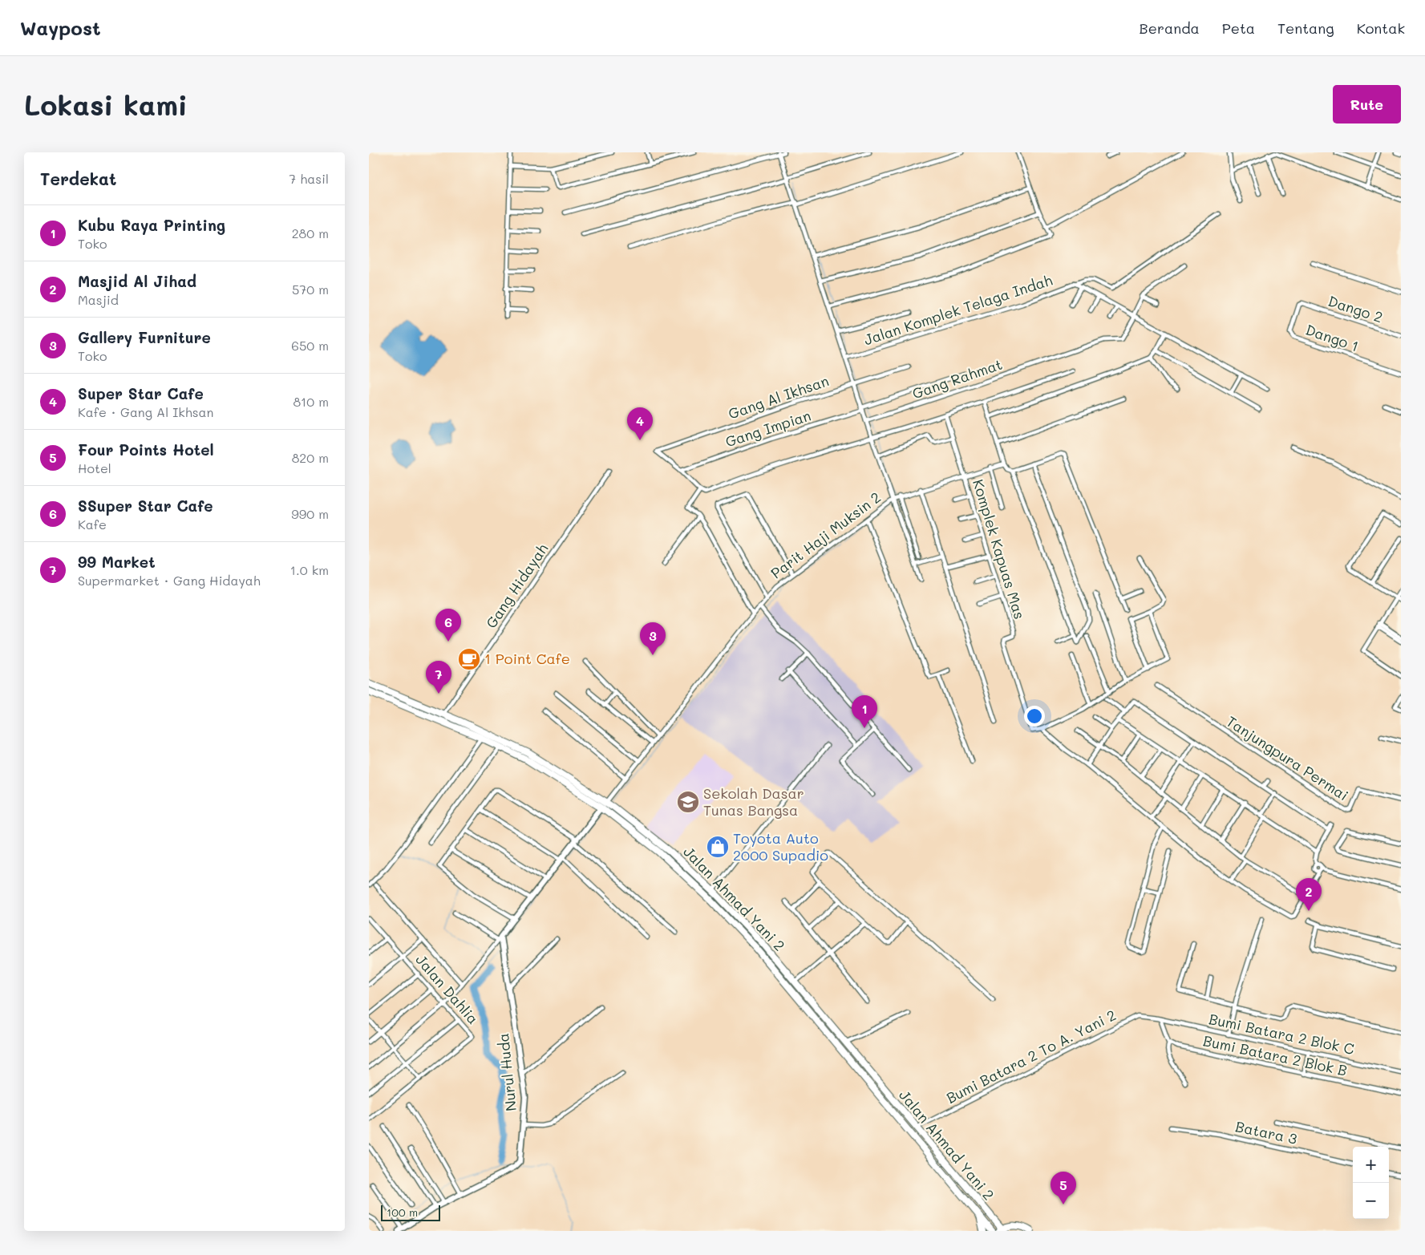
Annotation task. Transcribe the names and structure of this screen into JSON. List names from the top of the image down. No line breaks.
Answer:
{"streets":{"highway":["Jalan Ahmad Yani 2"],"street":["Dango 2","Jalan Komplek Telaga Indah","Dango 1","Gang Rahmat","Gang Al Ikhsan","Gang Impian","Parit Haji Muksin 2","Komplek Kapuas Mas","Gang Hidayah","Tanjungpura Permai","Jalan Dahlia","Bumi Batara 2 Blok C","Bumi Batara 2 Blok B","Bumi Batara 2 To A. Yani 2","Nurul Huda","Batara 3"]},"crossings":[["Dango 2","Dango 1"],["Jalan Komplek Telaga Indah","Parit Haji Muksin 2"],["Gang Rahmat","Parit Haji Muksin 2"],["Gang Al Ikhsan","Gang Impian"],["Gang Al Ikhsan","Parit Haji Muksin 2"],["Gang Impian","Parit Haji Muksin 2"],["Parit Haji Muksin 2","Jalan Ahmad Yani 2"],["Gang Hidayah","Jalan Ahmad Yani 2"],["Jalan Ahmad Yani 2","Bumi Batara 2 To A. Yani 2"],["Bumi Batara 2 Blok C","Bumi Batara 2 To A. Yani 2"]],"places":{"cafe":["1 Point Cafe"],"school or university":["Sekolah Dasar Tunas Bangsa"],"shop":["Toyota Auto 2000 Supadio"]},"scale_bar":"100 m","page":{"header":"Waypost","nav":["Beranda","Peta","Tentang","Kontak"],"buttons":"Rute","title":"Lokasi kami","heading":["Terdekat","7 hasil"],"list":[{"mark":"1","name":"Kubu Raya Printing","note":"Toko","value":"280 m"},{"mark":"2","name":"Masjid Al Jihad","note":"Masjid","value":"570 m"},{"mark":"3","name":"Gallery Furniture","note":"Toko","value":"650 m"},{"mark":"4","name":"Super Star Cafe","note":"Kafe · Gang Al Ikhsan","value":"810 m"},{"mark":"5","name":"Four Points Hotel","note":"Hotel","value":"820 m"},{"mark":"6","name":"SSuper Star Cafe","note":"Kafe","value":"990 m"},{"mark":"7","name":"99 Market","note":"Supermarket · Gang Hidayah","value":"1.0 km"}],"pins":["4","6","3","7","1","2","5"],"map_buttons":["+","−"],"scale":"100 m"}}
